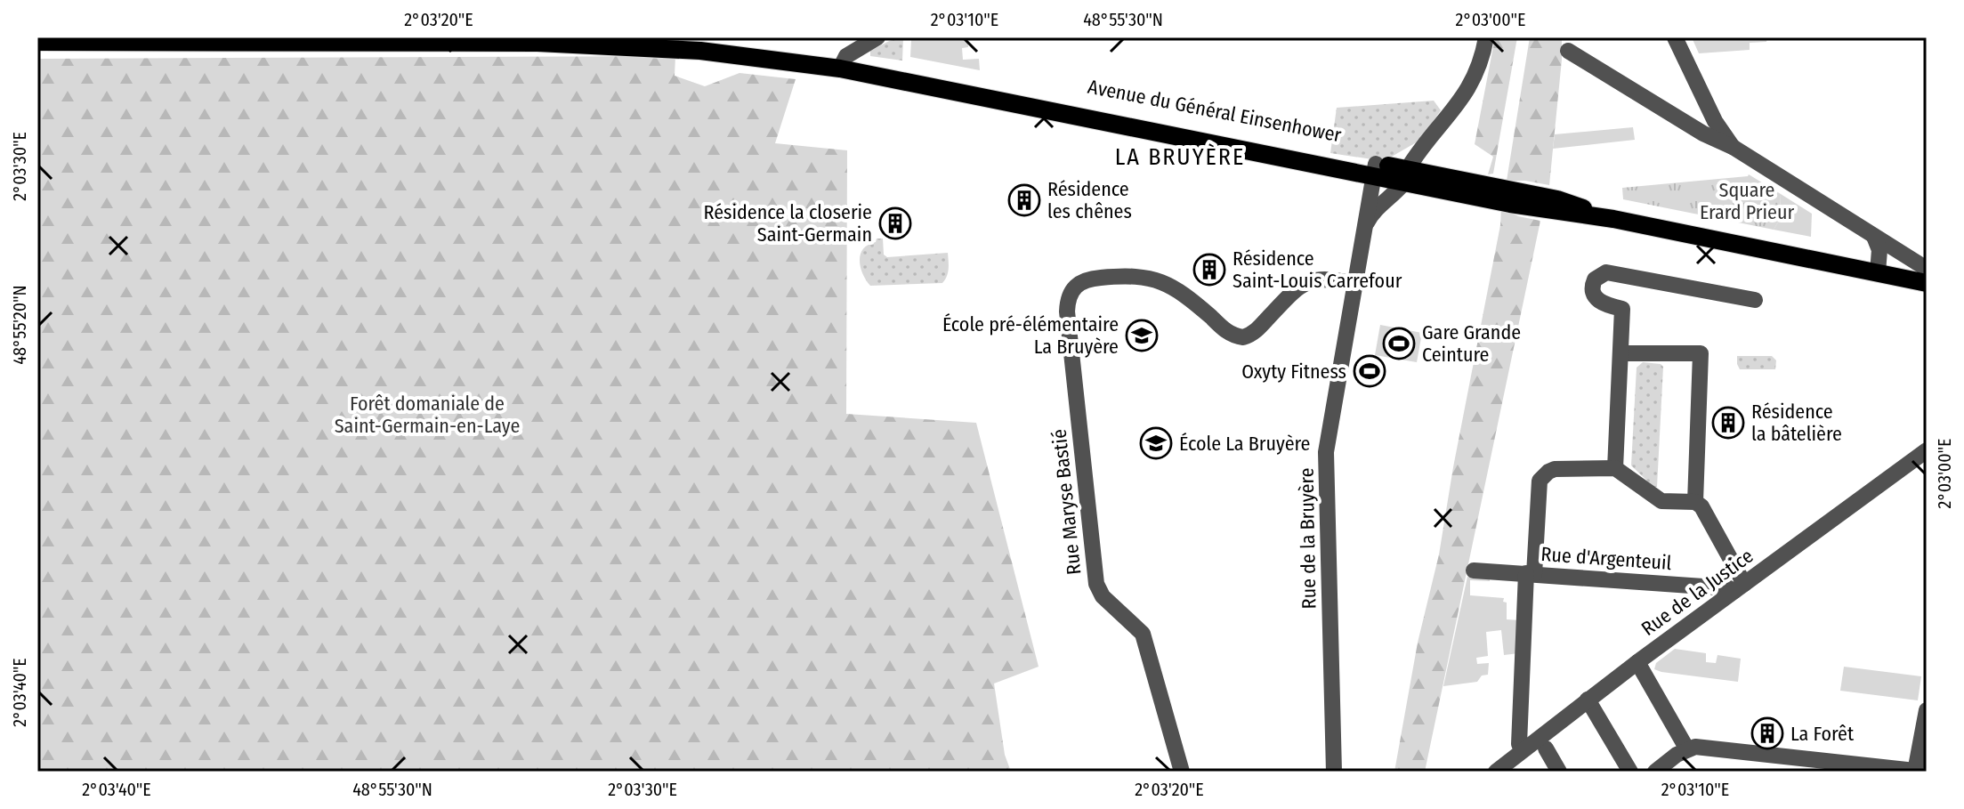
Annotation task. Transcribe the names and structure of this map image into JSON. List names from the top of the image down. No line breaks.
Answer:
{"streets":{"main road":["Avenue du Général Einsenhower"],"street":["Rue Maryse Bastié","Rue de la Bruyère","Rue d'Argenteuil","Rue de la Justice"]},"crossings":[["Avenue du Général Einsenhower","Rue de la Bruyère"],["Rue Maryse Bastié","Rue de la Bruyère"],["Rue d'Argenteuil","Rue de la Justice"]],"districts":["LA BRUYÈRE"],"parks":["Square Erard Prieur","Forêt domaniale de Saint-Germain-en-Laye"],"places":{"building":["Résidence les chênes","Résidence la closerie Saint-Germain","Résidence Saint-Louis Carrefour","Résidence la bâtelière","La Forêt"],"school or university":["École pré-élémentaire La Bruyère","École La Bruyère"],"sports":["Gare Grande Ceinture","Oxyty Fitness"]},"coordinates":["2°03'20\"E","2°03'10\"E","48°55'30\"N","2°03'00\"E","2°03'30\"E","48°55'20\"N","2°03'40\"E"]}
